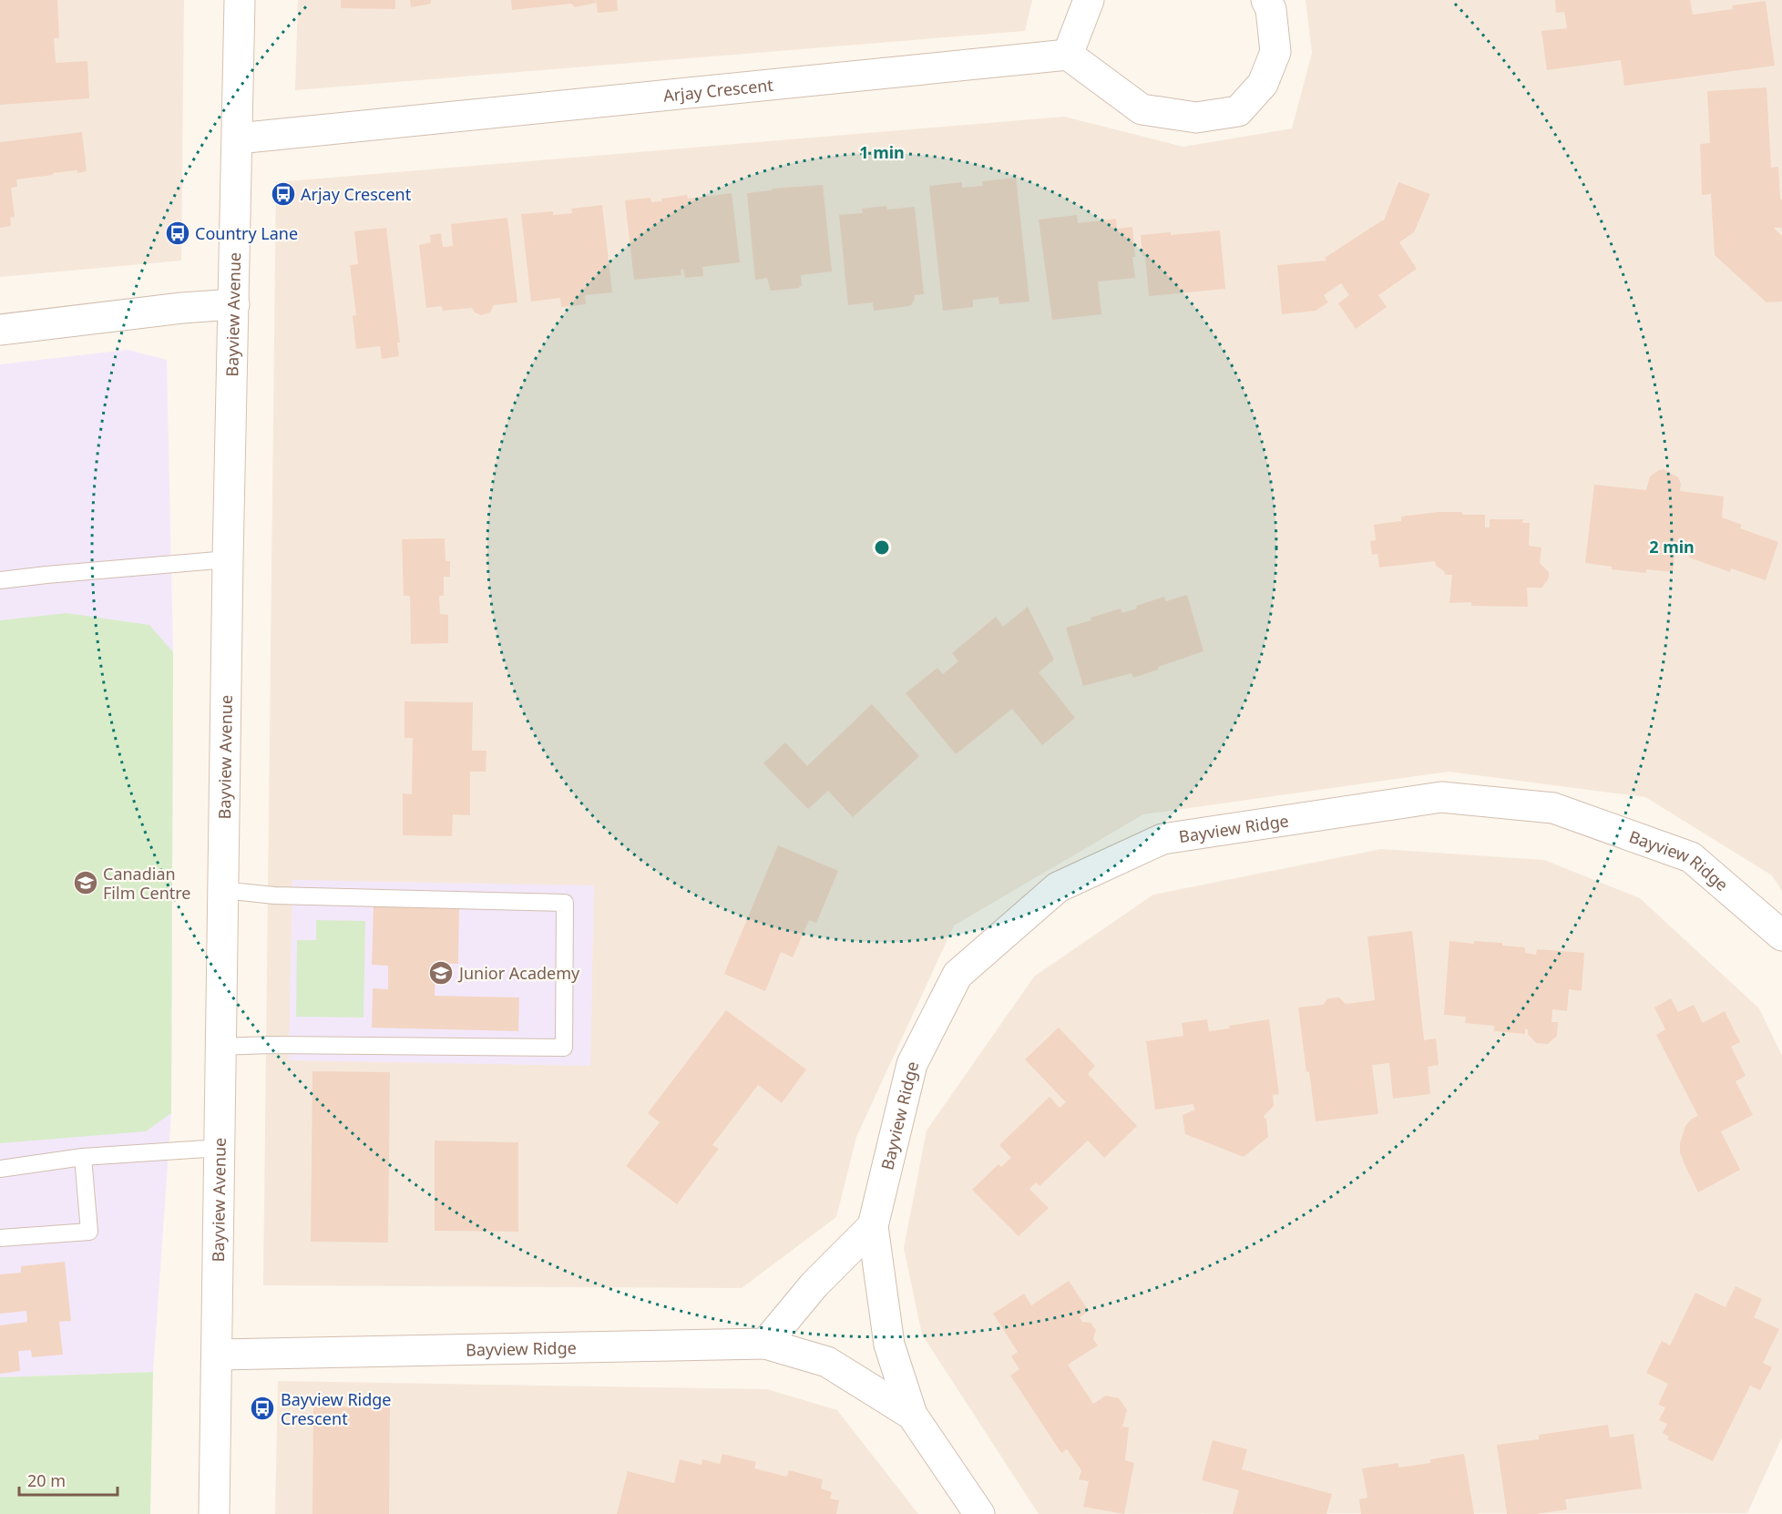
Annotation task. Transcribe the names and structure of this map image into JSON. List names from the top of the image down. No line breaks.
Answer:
{"streets":{"street":["Arjay Crescent","Bayview Avenue","Bayview Ridge"]},"crossings":[["Arjay Crescent","Bayview Avenue"],["Bayview Avenue","Bayview Ridge"]],"places":{"bus stop":["Arjay Crescent","Country Lane","Bayview Ridge Crescent"],"school or university":["Canadian Film Centre","Junior Academy"]},"scale_bar":"20 m","rings":["1 min","2 min"]}
